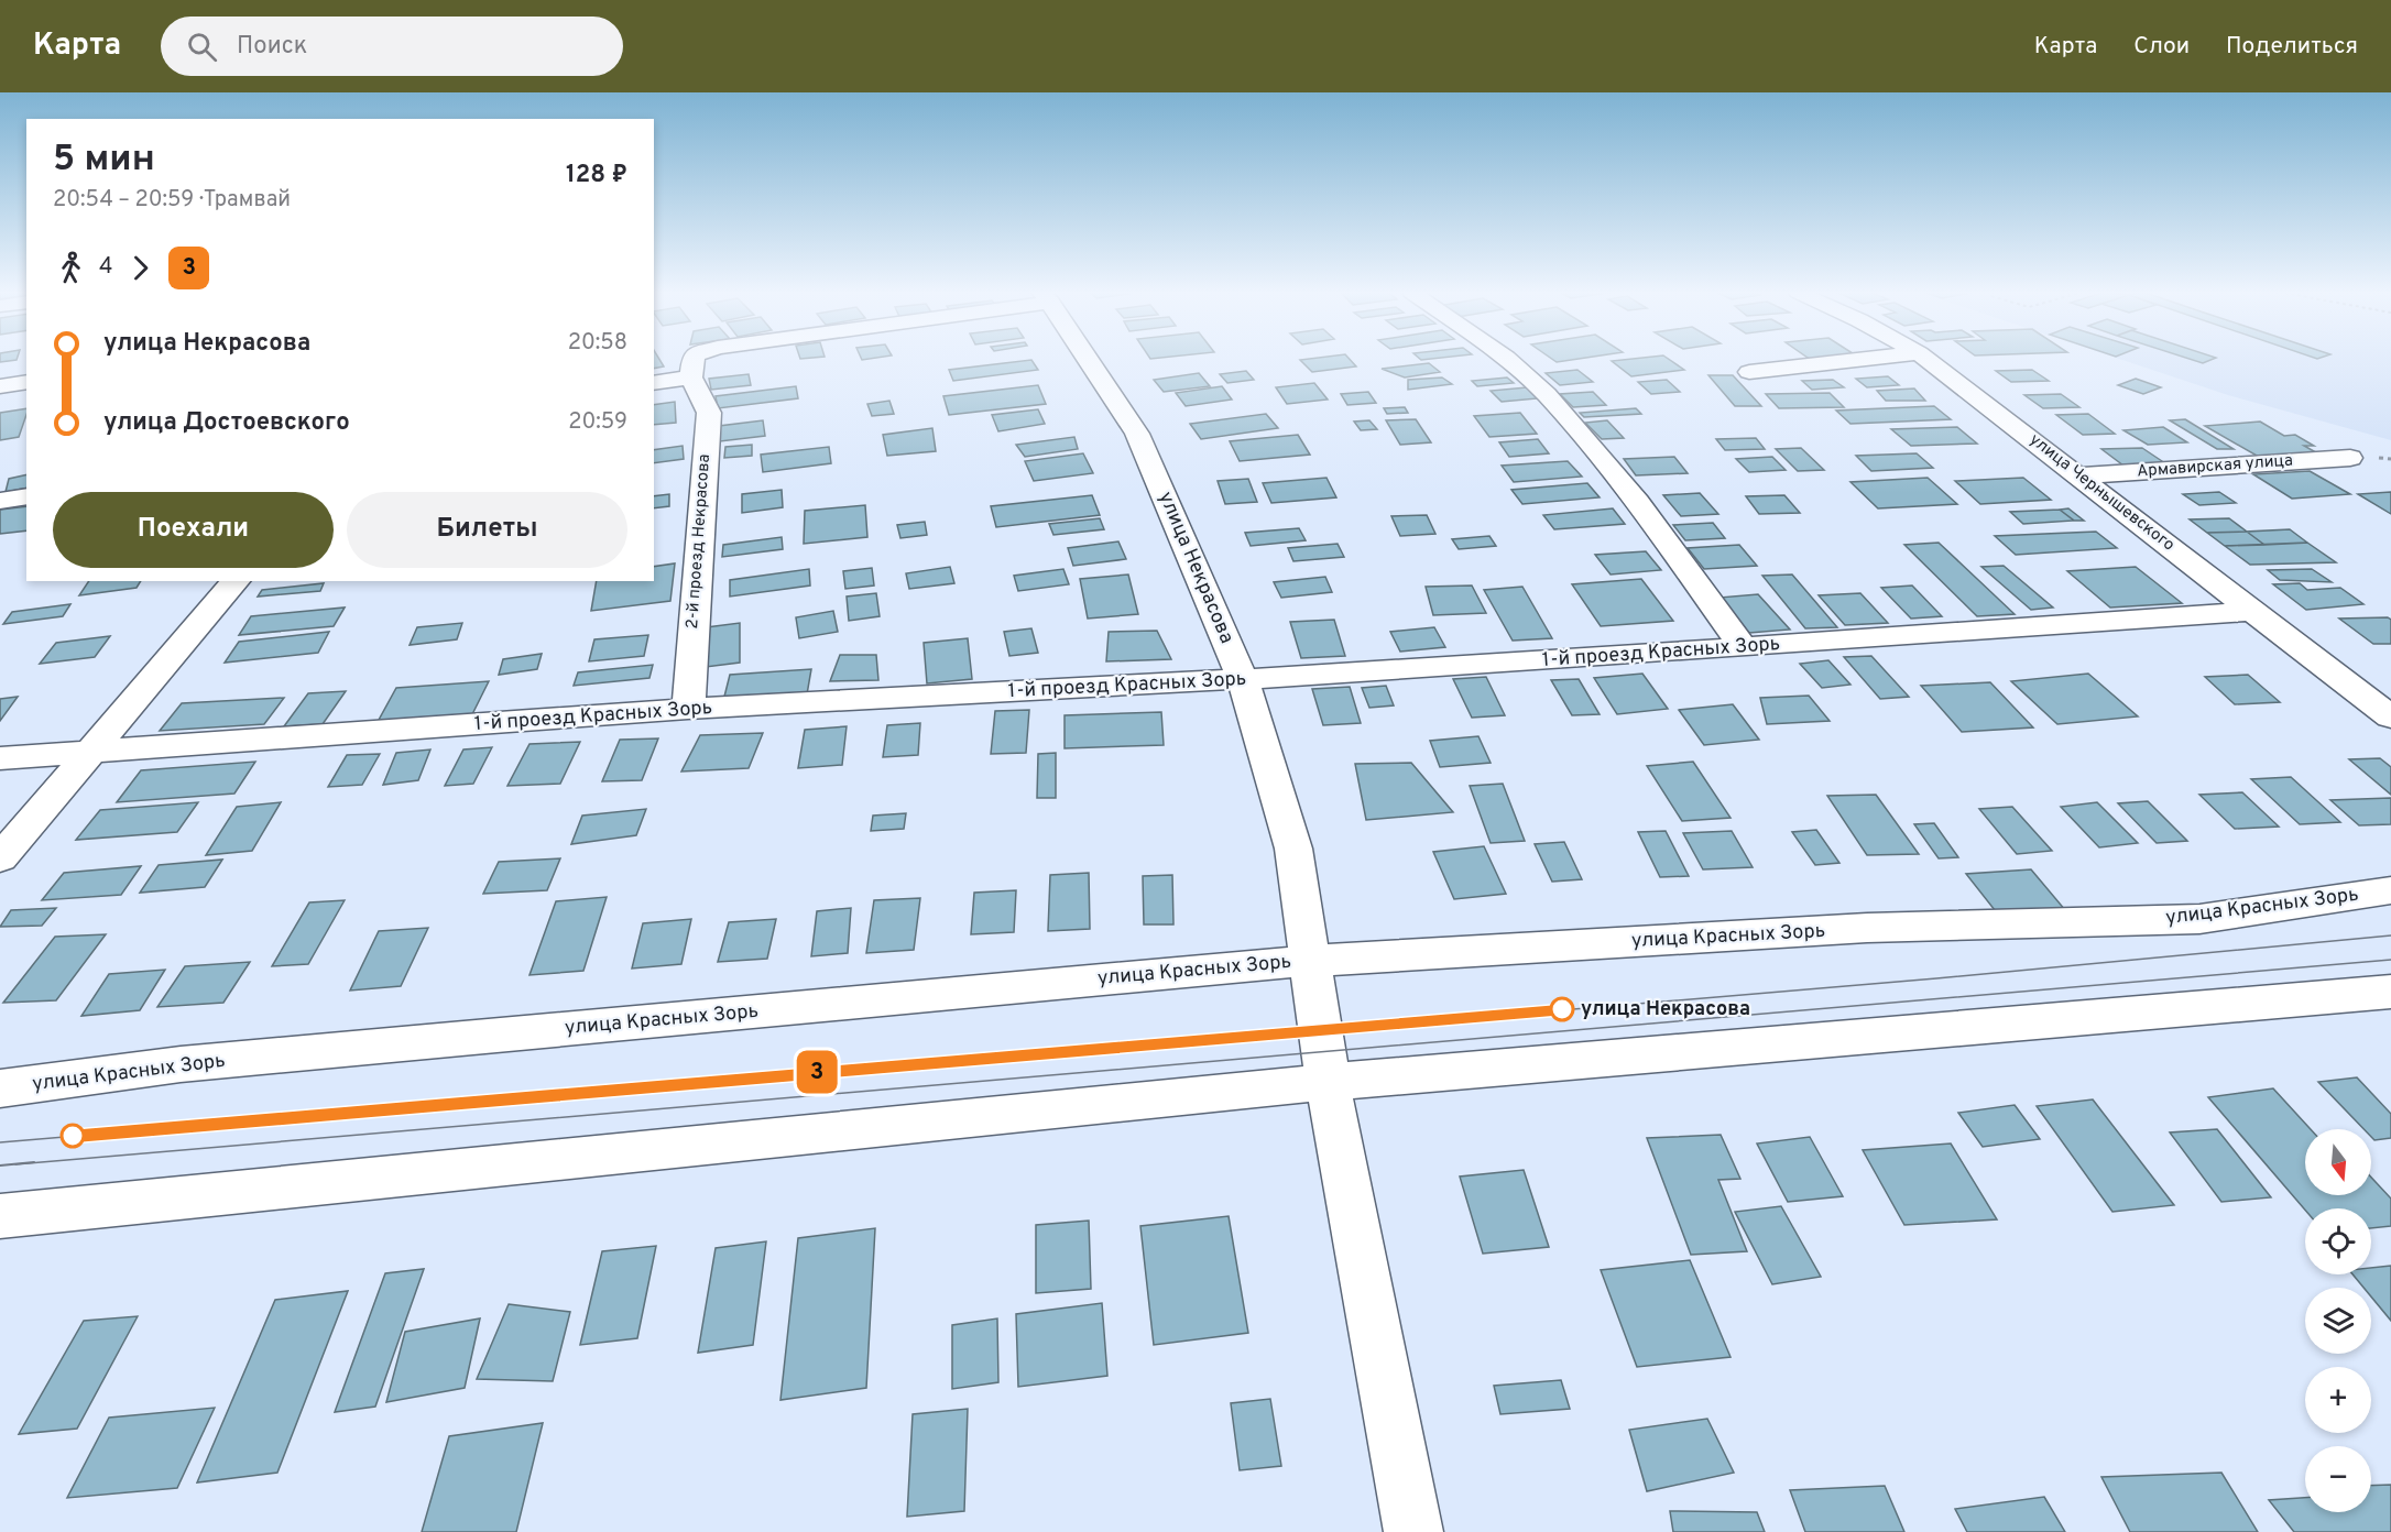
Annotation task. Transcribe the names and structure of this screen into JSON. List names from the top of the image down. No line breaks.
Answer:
{"streets":{"street":["Армавирская улица","улица Чернышевского","2-й проезд Некрасова","улица Некрасова","1-й проезд Красных Зорь","улица Красных Зорь"]},"crossings":[["Армавирская улица","улица Чернышевского"],["улица Чернышевского","1-й проезд Красных Зорь"],["2-й проезд Некрасова","1-й проезд Красных Зорь"],["улица Некрасова","1-й проезд Красных Зорь"],["улица Некрасова","улица Красных Зорь"]],"places":["улица Некрасова"],"lines":["tram line 3"],"north":"bottom","page":{"header":"Карта","search":"Поиск","nav":["Карта","Слои","Поделиться"],"on_map":"3","heading":["5 мин","20:54 – 20:59 · Трамвай","128 ₽"],"legs":["4","3"],"list":[{"name":"улица Некрасова","value":"20:58"},{"name":"улица Достоевского","value":"20:59"}],"buttons":["Поехали","Билеты"],"map_buttons":["+","−"]}}
